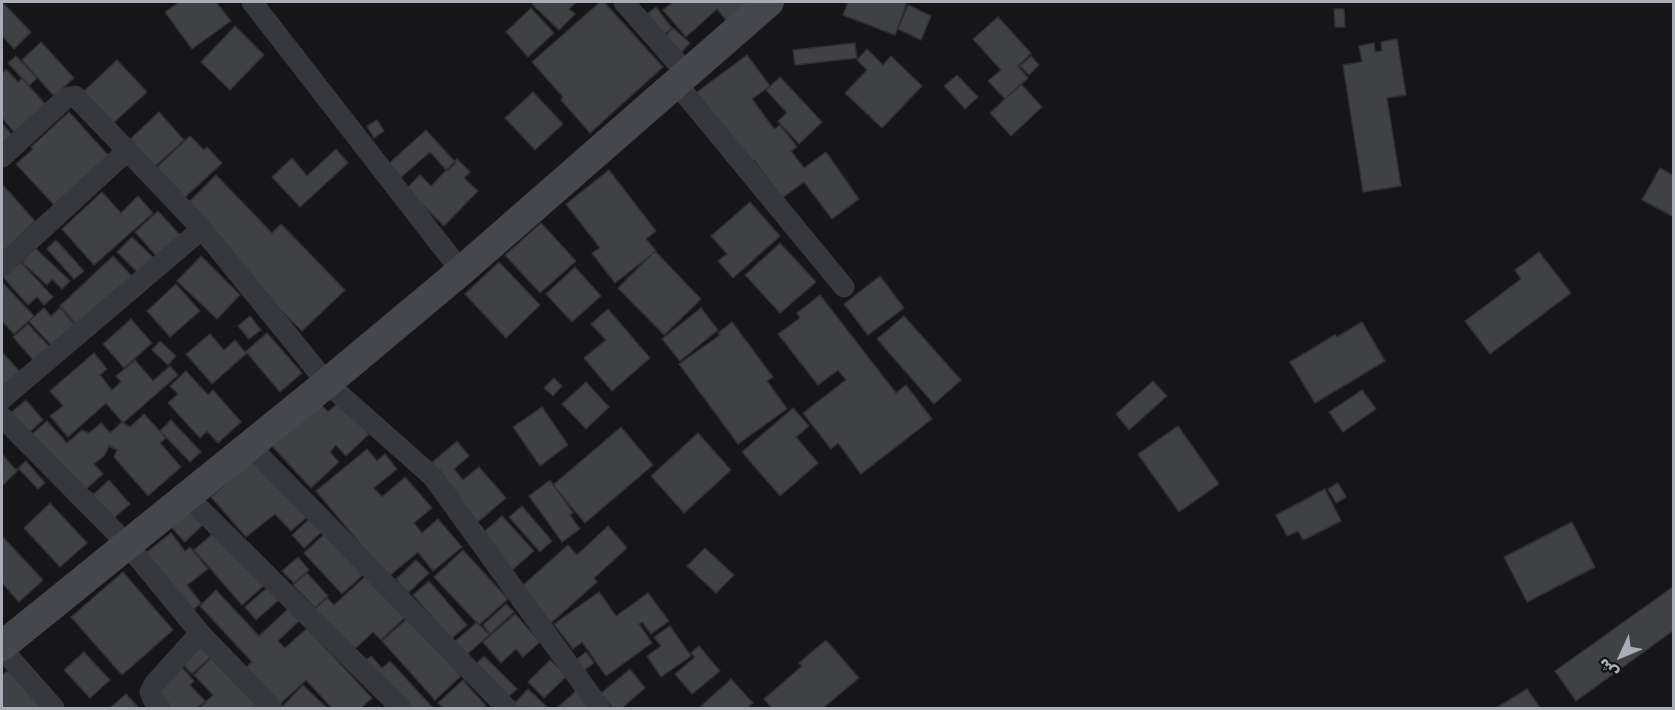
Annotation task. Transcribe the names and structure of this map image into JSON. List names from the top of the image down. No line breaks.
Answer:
{"north":"bottom left"}
